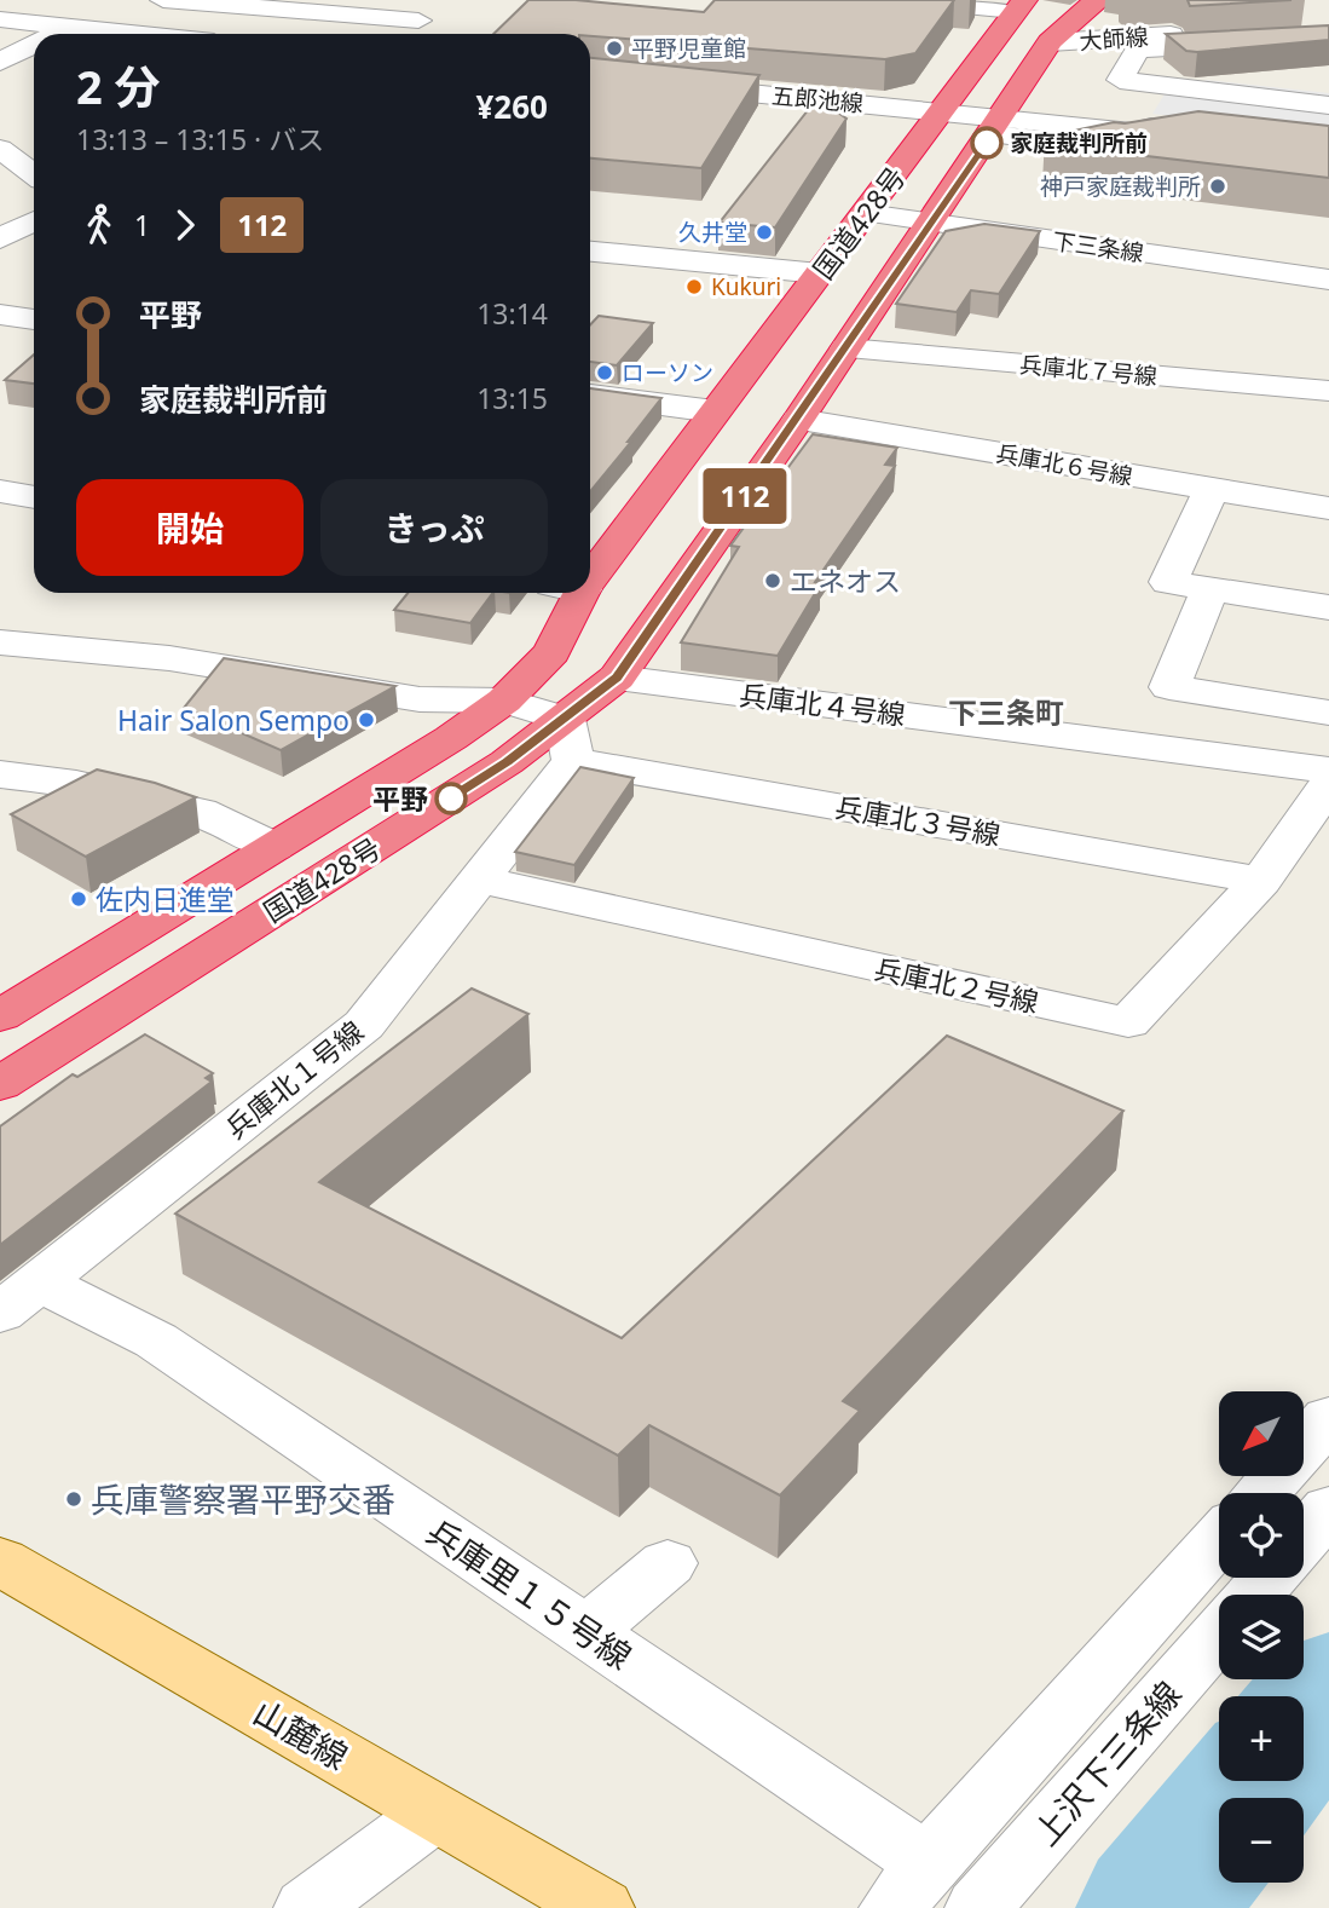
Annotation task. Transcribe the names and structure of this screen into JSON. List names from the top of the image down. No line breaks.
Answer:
{"streets":{"highway":["国道428号"],"main road":["山麓線"],"street":["大師線","五郎池線","下三条線","兵庫北７号線","兵庫北６号線","兵庫北４号線","兵庫北３号線","兵庫北２号線","兵庫北１号線","兵庫里１５号線","上沢下三条線"]},"crossings":[["大師線","国道428号"],["五郎池線","国道428号"],["国道428号","下三条線"],["国道428号","兵庫北７号線"],["国道428号","兵庫北６号線"],["国道428号","兵庫北４号線"],["国道428号","兵庫北３号線"],["国道428号","兵庫北１号線"],["兵庫北３号線","兵庫北２号線"],["兵庫北３号線","兵庫北１号線"],["兵庫北２号線","兵庫北１号線"],["兵庫北１号線","兵庫里１５号線"]],"districts":["下三条町"],"places":["平野児童館","家庭裁判所前","神戸家庭裁判所","久井堂","Kukuri","ローソン","エネオス","Hair Salon Sempo","平野","佐内日進堂","兵庫警察署平野交番"],"lines":["bus line 112"],"north":"bottom left","page":{"on_map":"112","heading":["2 分","13:13 – 13:15 · バス","¥260"],"legs":["1","112"],"list":[{"name":"平野","value":"13:14"},{"name":"家庭裁判所前","value":"13:15"}],"buttons":["開始","きっぷ"],"map_buttons":["+","−"]}}
